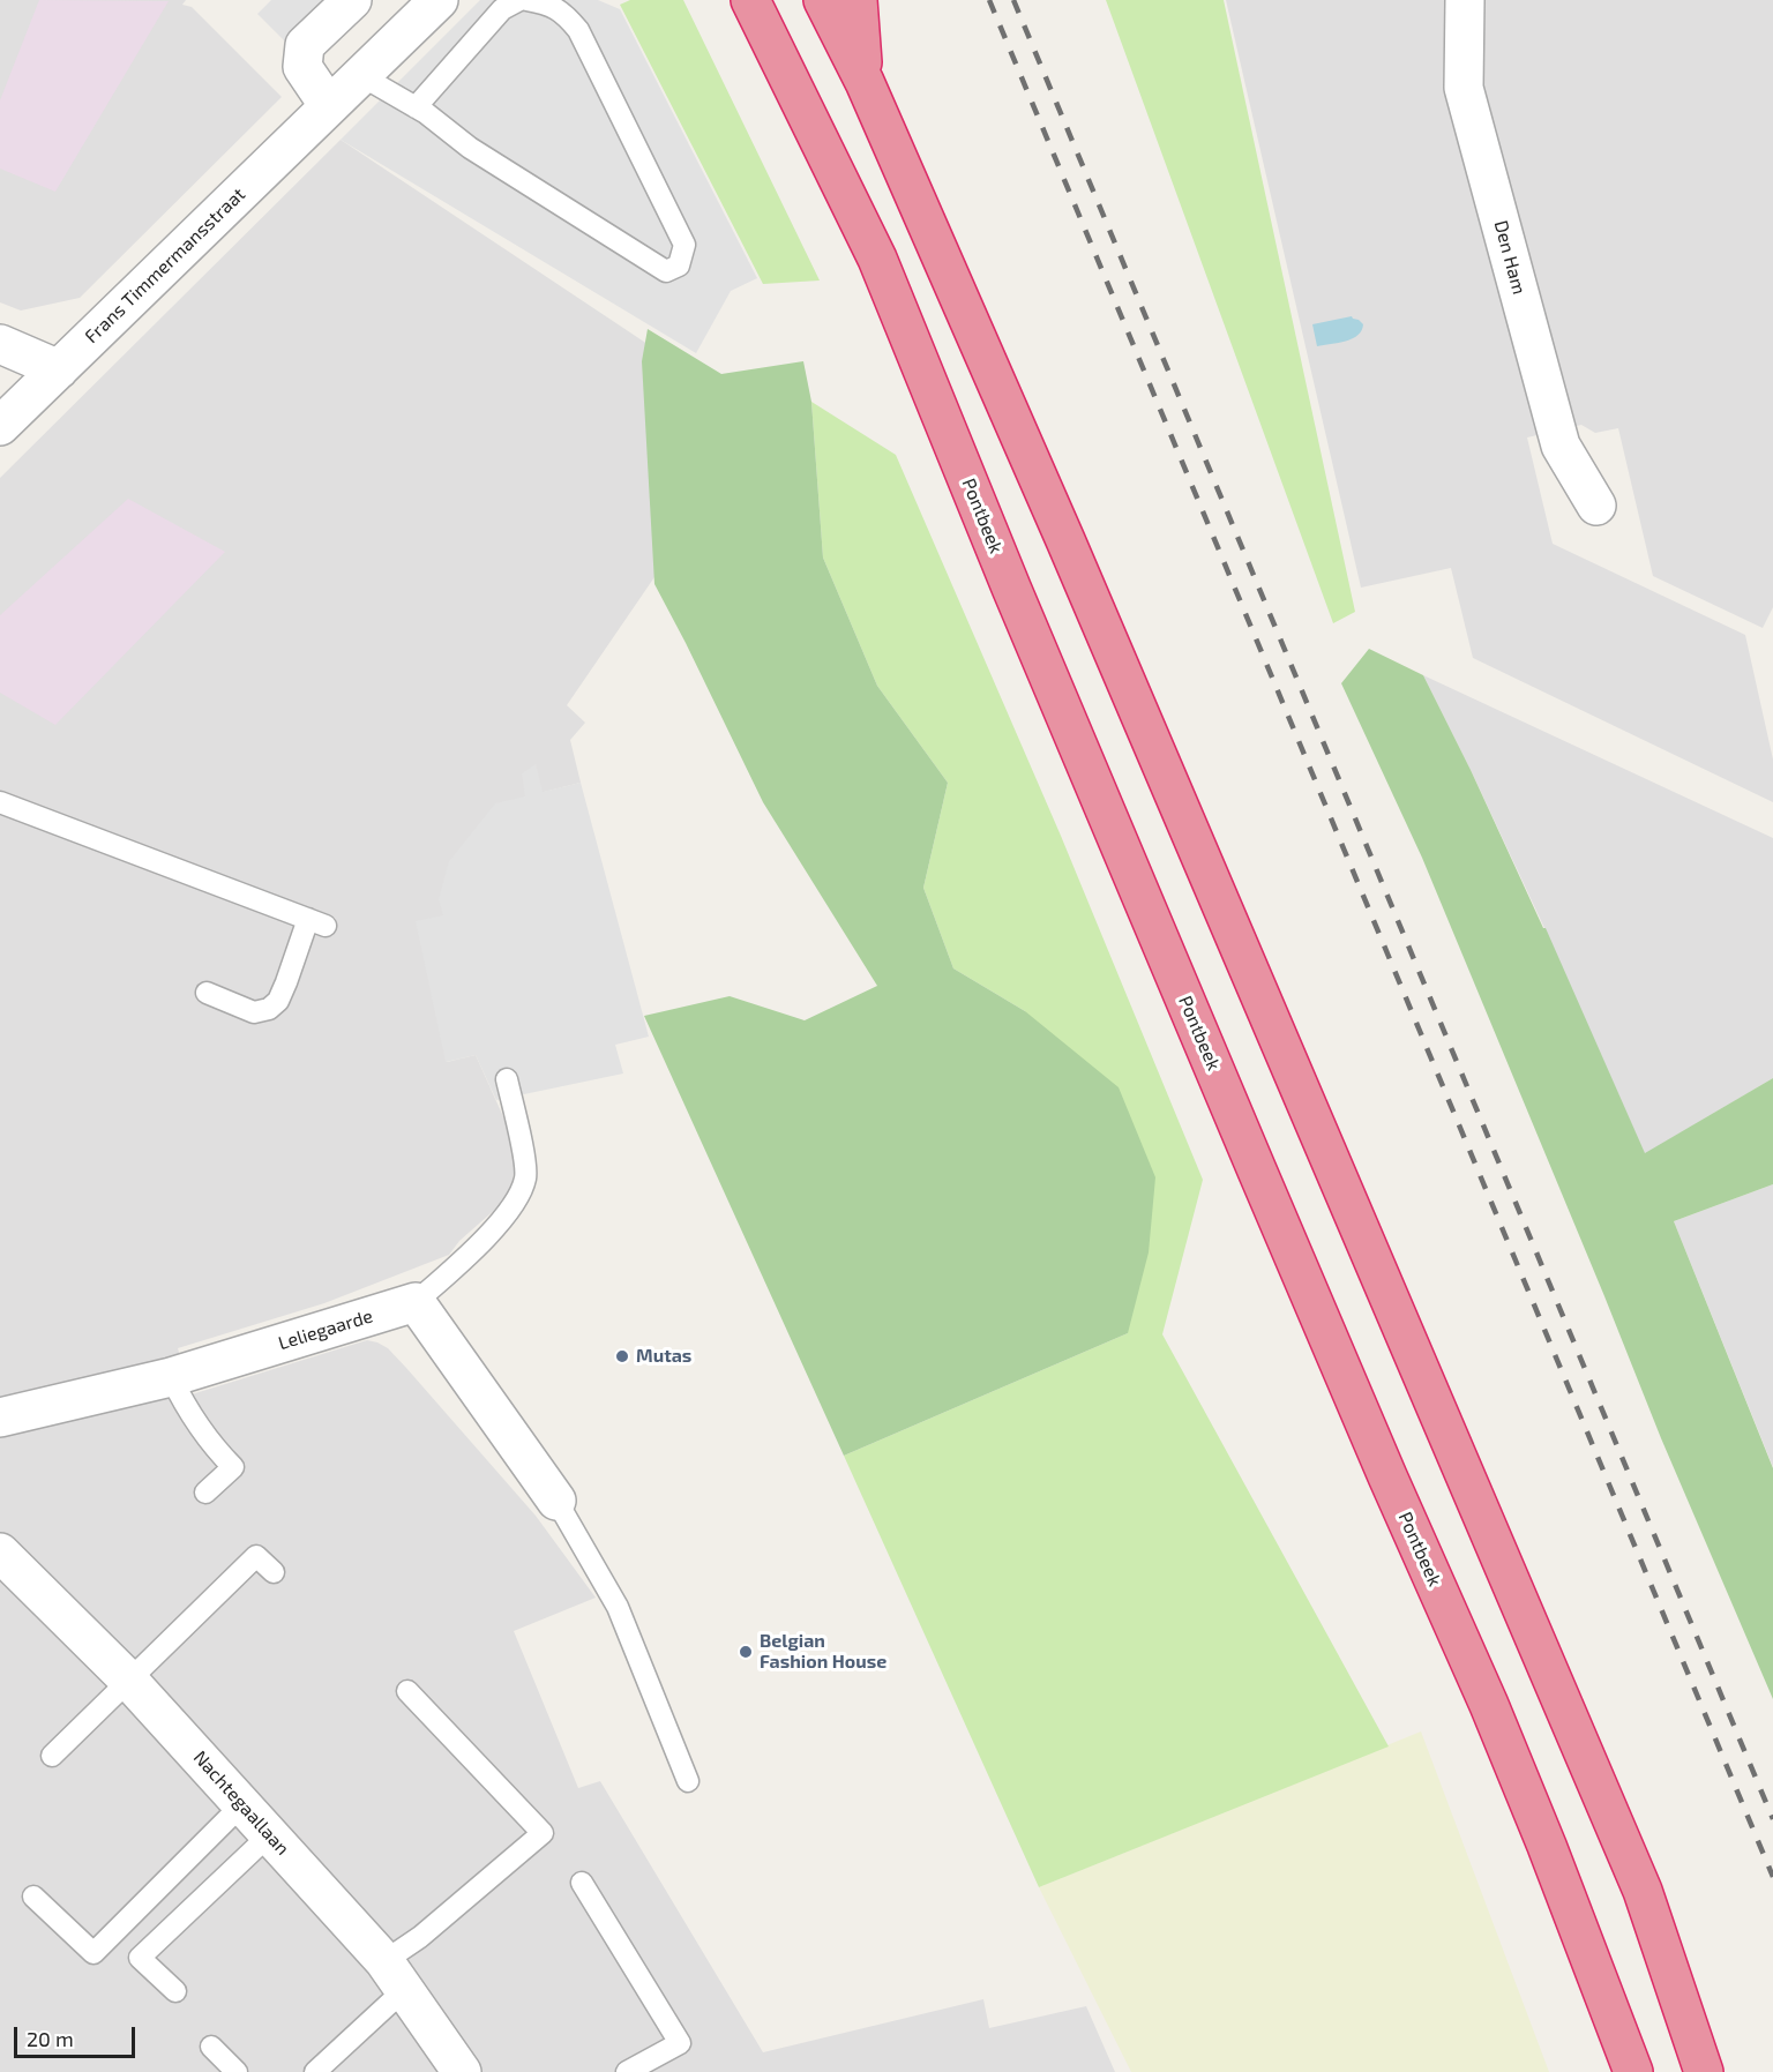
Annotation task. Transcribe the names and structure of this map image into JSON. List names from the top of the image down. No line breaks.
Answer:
{"streets":{"highway":["Pontbeek"],"street":["Den Ham","Frans Timmermansstraat","Leliegaarde","Nachtegaallaan"]},"places":["Mutas","Belgian Fashion House"],"scale_bar":"20 m"}
